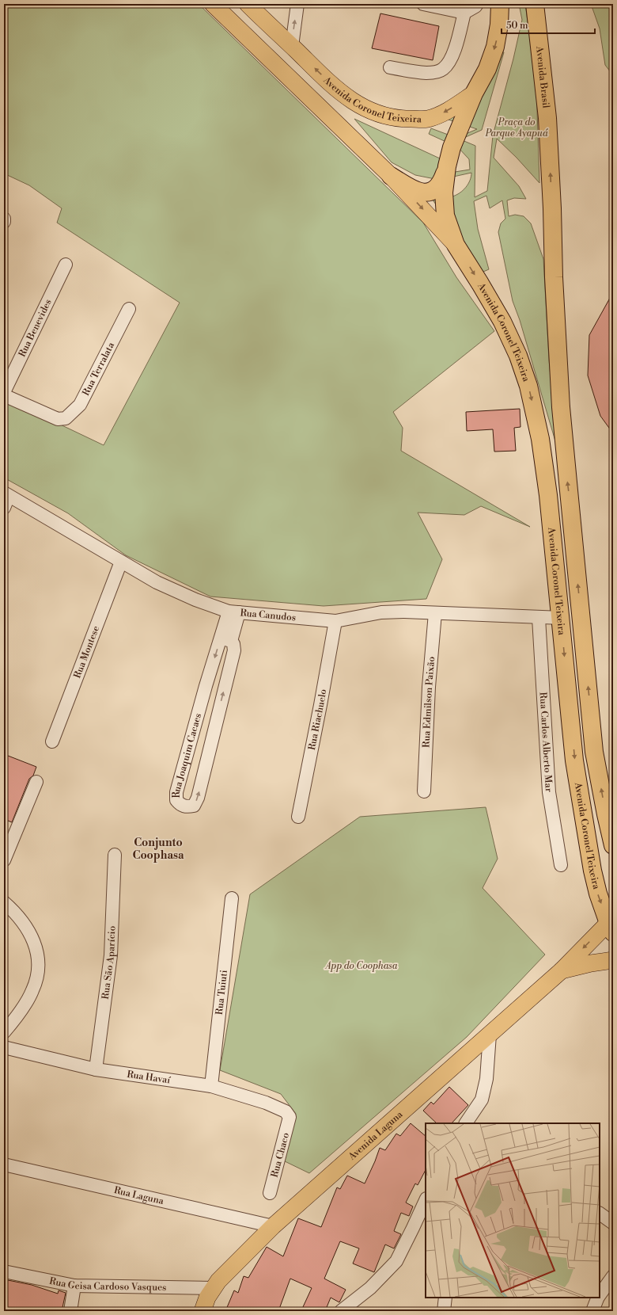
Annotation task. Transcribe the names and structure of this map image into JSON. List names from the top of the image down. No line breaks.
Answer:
{"streets":{"highway":["Avenida Brasil","Avenida Coronel Teixeira"],"main road":["Avenida Laguna"],"street":["Rua Benevides","Rua Terralata","Rua Canudos","Rua Montese","Rua Edmilson Paixão","Rua Riachuelo","Rua Carlos Alberto Mar","Rua Joaquim Cacaes","Rua São Aparício","Rua Tuiuti","Rua Havaí","Rua Chaco","Rua Laguna","Rua Geisa Cardoso Vasques"]},"crossings":[["Avenida Brasil","Avenida Coronel Teixeira"],["Avenida Coronel Teixeira","Rua Canudos"],["Avenida Coronel Teixeira","Avenida Laguna"],["Rua Canudos","Rua Montese"],["Rua Canudos","Rua Edmilson Paixão"],["Rua Canudos","Rua Riachuelo"],["Rua Canudos","Rua Carlos Alberto Mar"],["Rua Canudos","Rua Joaquim Cacaes"],["Rua São Aparício","Rua Havaí"],["Rua Tuiuti","Rua Havaí"],["Rua Havaí","Rua Chaco"],["Avenida Laguna","Rua Laguna"],["Avenida Laguna","Rua Geisa Cardoso Vasques"]],"districts":["Conjunto Coophasa"],"parks":["Praça do Parque Ayapuá","App do Coophasa"],"scale_bar":"50 m"}
